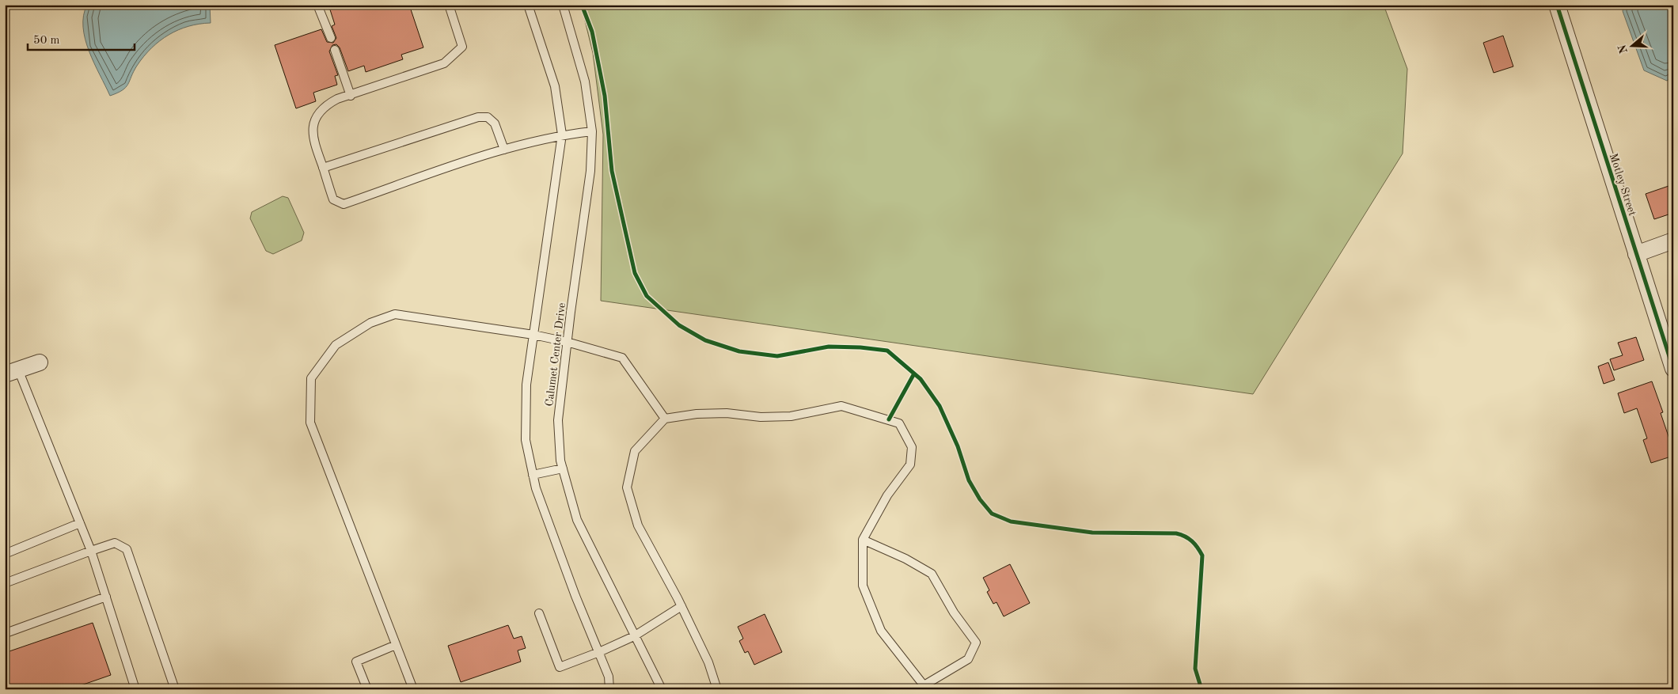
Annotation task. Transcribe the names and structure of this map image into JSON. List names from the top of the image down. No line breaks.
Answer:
{"streets":{"street":["Motley Street"],"lane":["Calumet Center Drive"]},"scale_bar":"50 m","north":"left"}
